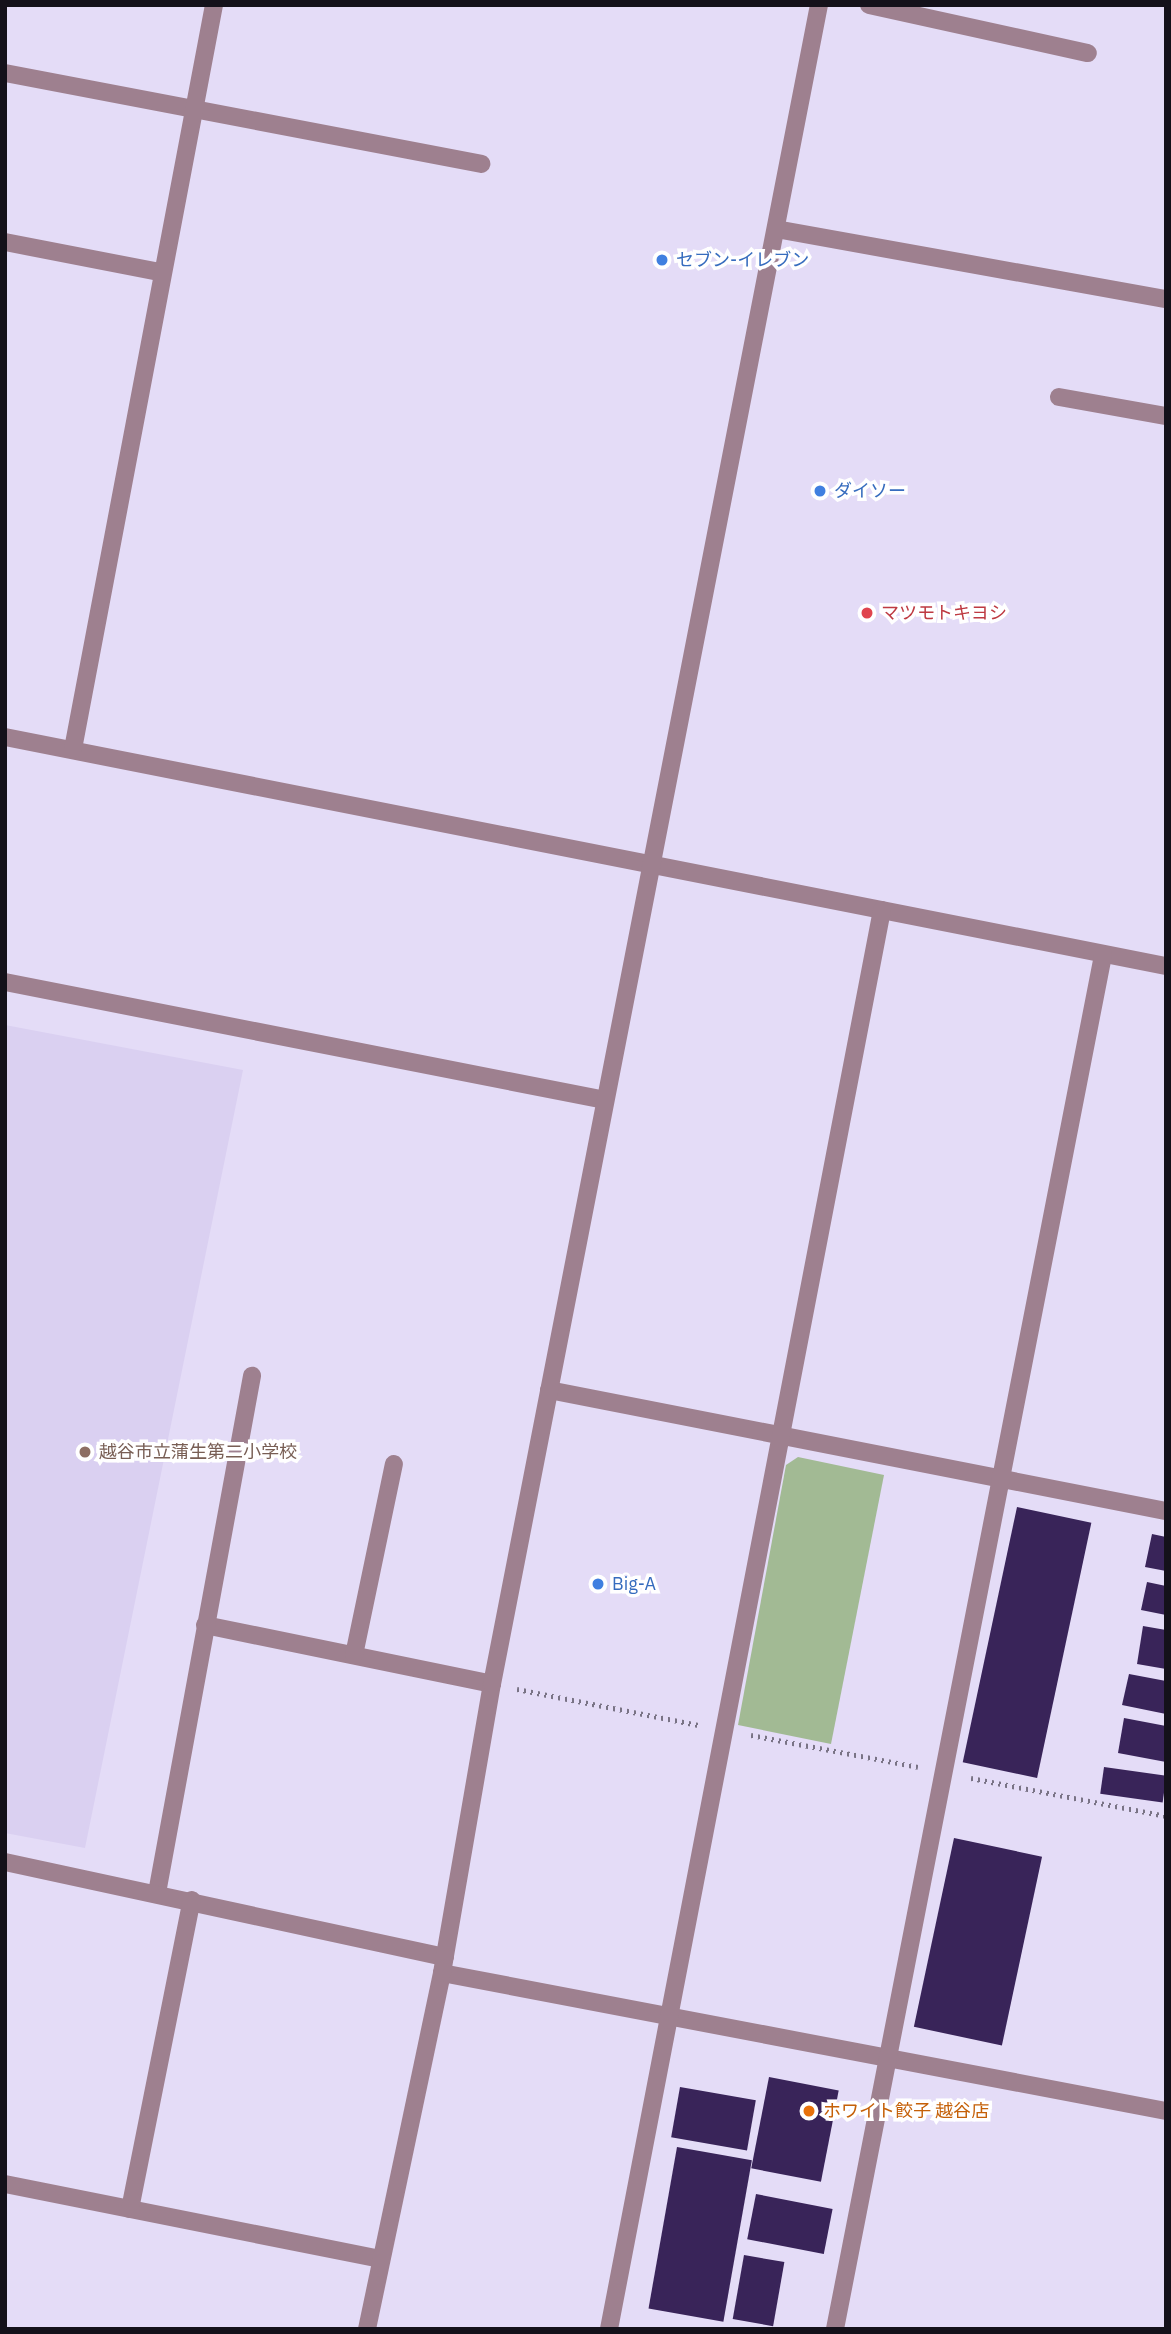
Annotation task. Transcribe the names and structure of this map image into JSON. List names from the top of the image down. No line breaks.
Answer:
{"places":["セブン-イレブン","ダイソー","マツモトキヨシ","越谷市立蒲生第二小学校","Big-A","ホワイト餃子 越谷店"]}
